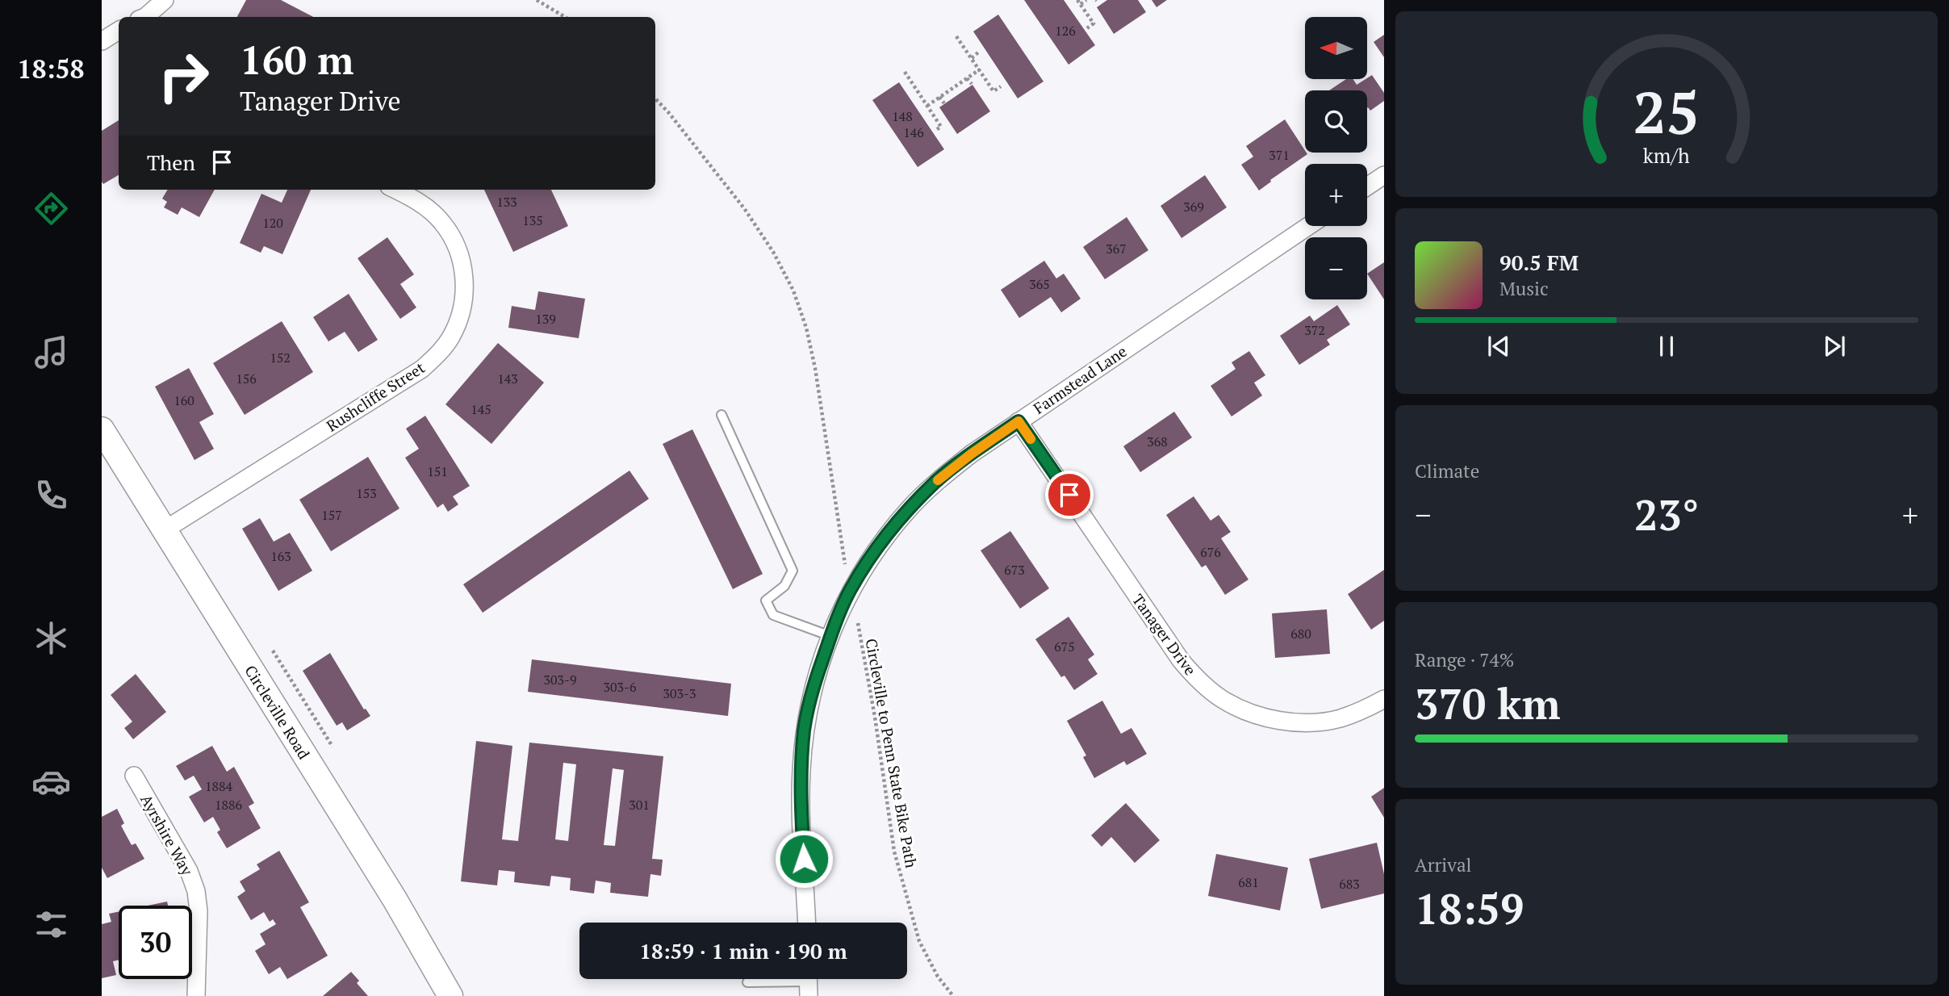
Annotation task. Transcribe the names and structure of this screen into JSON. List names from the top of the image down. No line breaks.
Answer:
{"streets":{"street":["Farmstead Lane","Rushcliffe Street","Tanager Drive","Circleville Road","Ayrshire Way"],"path":["Circleville to Penn State Bike Path"]},"crossings":[["Farmstead Lane","Tanager Drive"],["Rushcliffe Street","Circleville Road"]],"house_numbers":["126","148","146","371","133","369","135","120","367","365","139","372","152","156","143","160","145","368","151","153","157","676","163","673","680","675","303-9","303-6","303-3","1884","1886","301","681","683"],"north":"left","page":{"tabs":"18:58","map_buttons":["+","−"],"turn":["160 m","Tanager Drive"],"then":"Then","song":["90.5 FM","Music"],"tile":["Climate",["Range · 74%","370 km"],["Arrival","18:59"]],"heat":["−","23°","+"],"limit":"30","trip":"18:59 · 1 min · 190 m","gauge":["25","km/h"]}}
